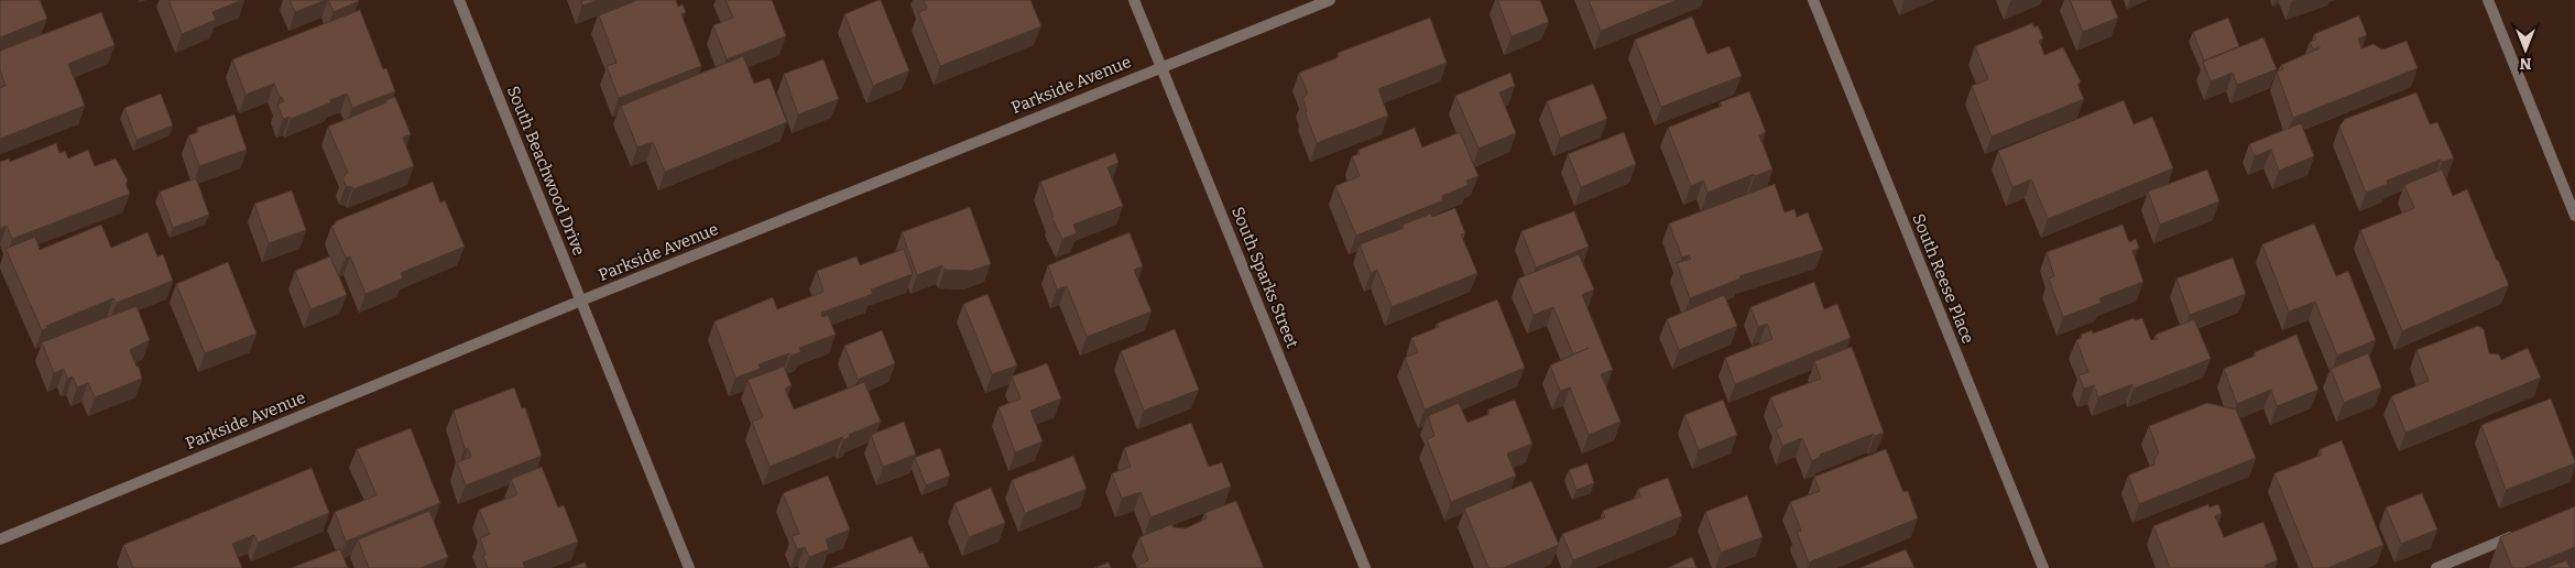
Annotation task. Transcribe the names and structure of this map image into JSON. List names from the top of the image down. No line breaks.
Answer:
{"streets":{"street":["Parkside Avenue","South Beachwood Drive","South Sparks Street","South Reese Place"]},"crossings":[["Parkside Avenue","South Beachwood Drive"],["Parkside Avenue","South Sparks Street"]],"north":"bottom"}
